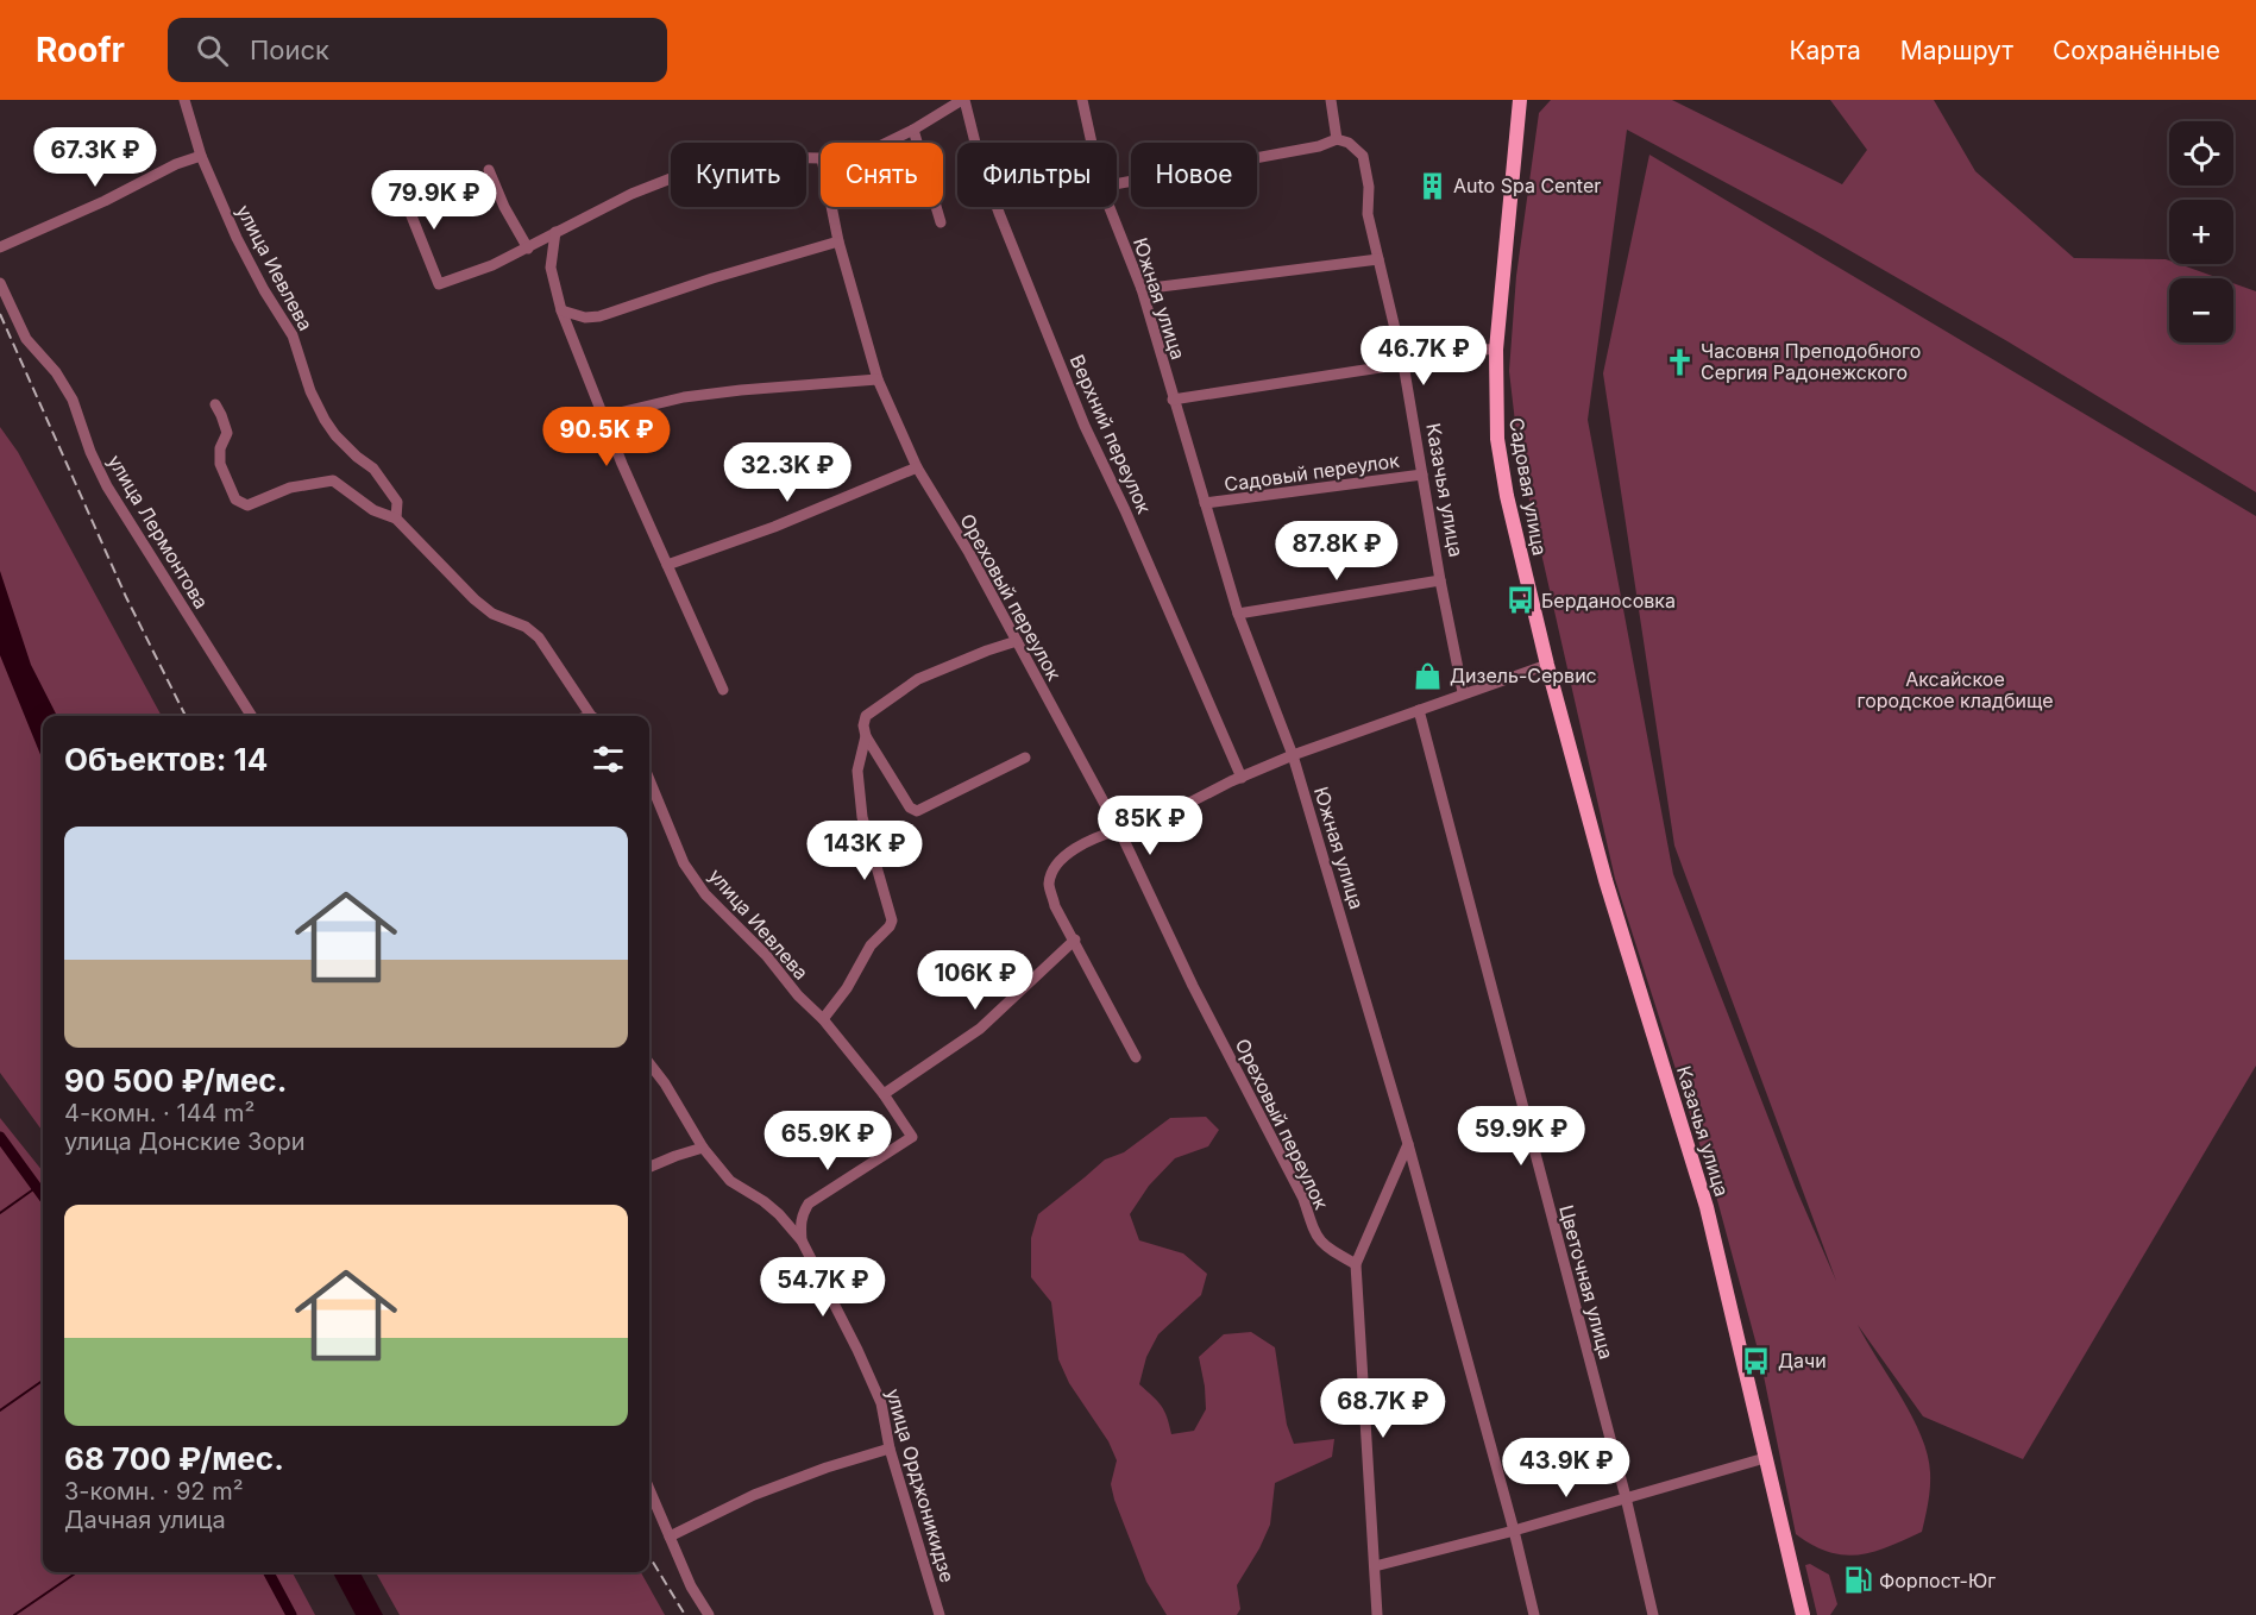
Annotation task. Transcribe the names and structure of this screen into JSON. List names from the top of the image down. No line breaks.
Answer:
{"streets":{"main road":["Садовая улица","Казачья улица"],"street":["улица Иевлева","Южная улица","Верхний переулок","Садовый переулок","улица Лермонтова","Ореховый переулок","Цветочная улица","улица Орджоникидзе"]},"crossings":[["улица Иевлева","улица Орджоникидзе"],["Южная улица","Садовый переулок"],["Садовый переулок","Казачья улица"],["Садовая улица","Казачья улица"]],"parks":["Аксайское городское кладбище"],"places":{"building":["Auto Spa Center"],"church":["Часовня Преподобного Сергия Радонежского"],"bus stop":["Берданосовка","Дачи"],"shop":["Дизель-Сервис"],"fuel station":["Форпост-Юг"]},"page":{"header":"Roofr","search":"Поиск","nav":["Карта","Маршрут","Сохранённые"],"map_buttons":["+","−"],"price":["67.3K ₽","79.9K ₽","46.7K ₽","90.5K ₽","32.3K ₽","87.8K ₽","85K ₽","143K ₽","106K ₽","59.9K ₽","65.9K ₽","54.7K ₽","68.7K ₽","43.9K ₽"],"chip":["Купить","Снять","Фильтры","Новое"],"heading":"Объектов: 14","list":[{"name":"90 500 ₽/мес.","note":"4-комн. · 144 m² · улица Донские Зори"},{"name":"68 700 ₽/мес.","note":"3-комн. · 92 m² · Дачная улица"}]}}
